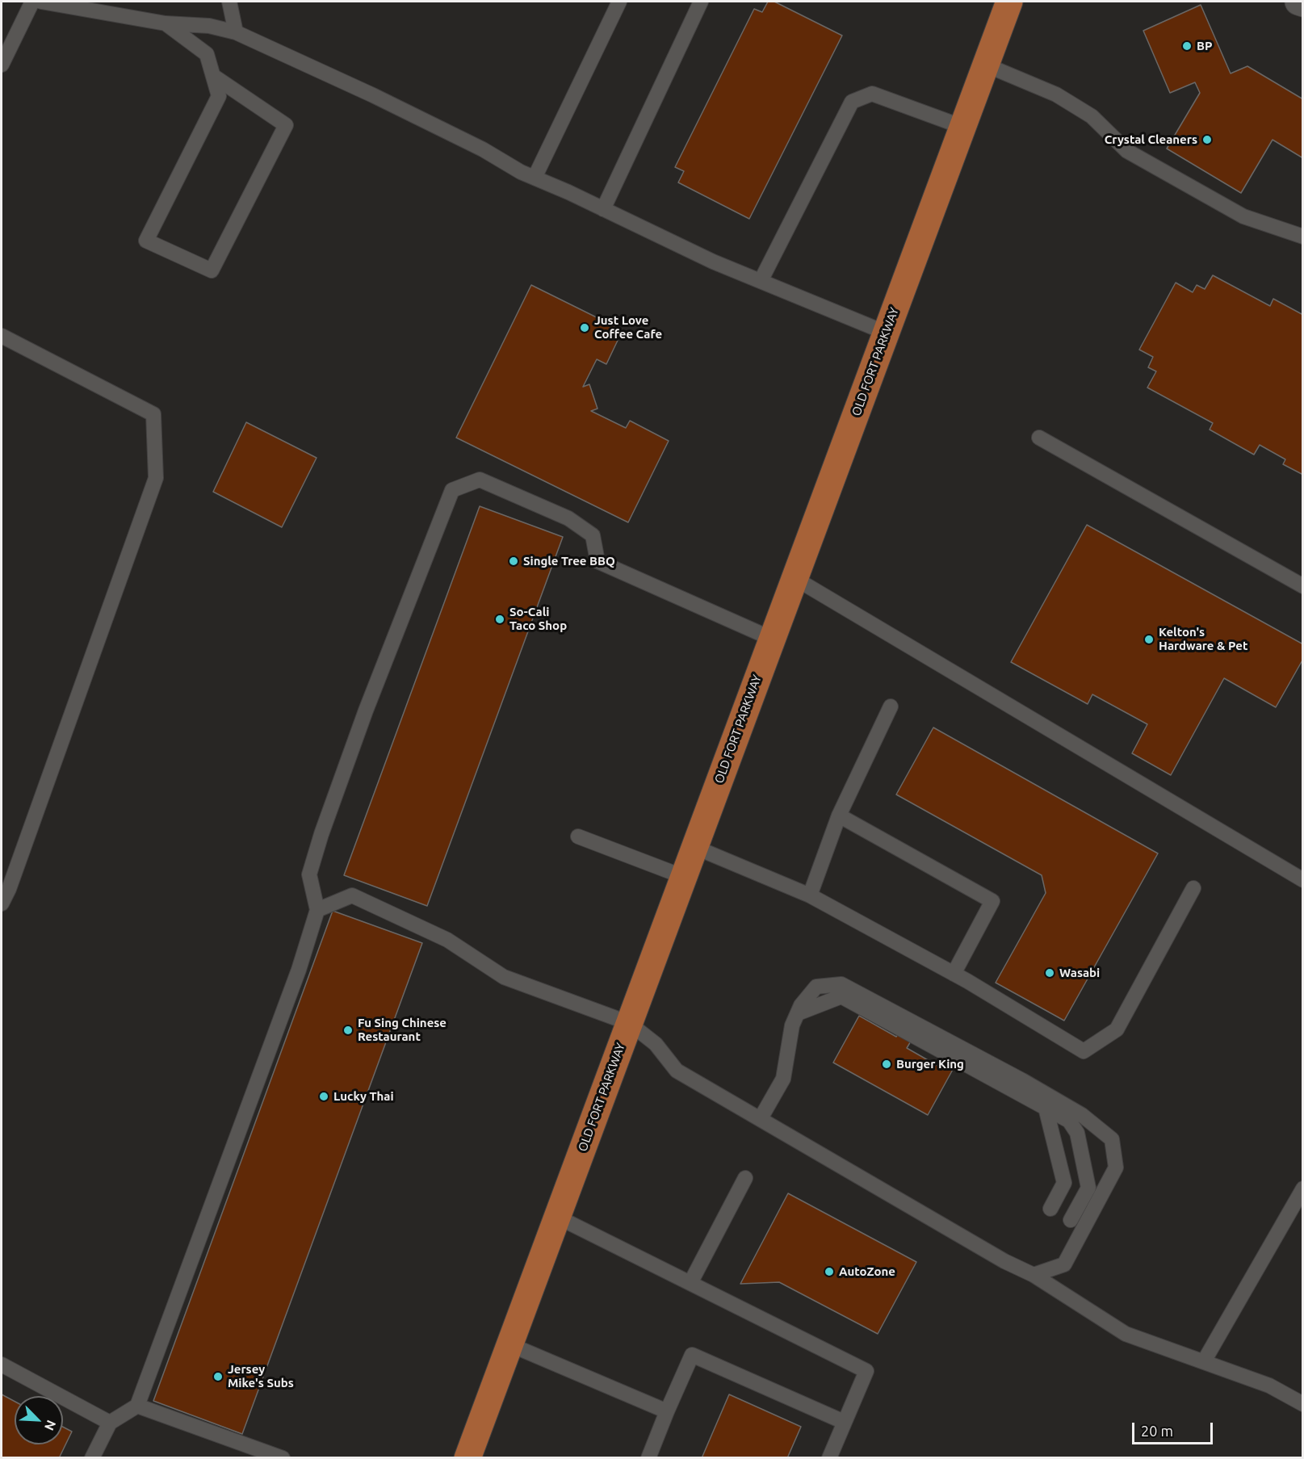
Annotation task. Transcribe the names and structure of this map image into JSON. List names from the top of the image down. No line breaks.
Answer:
{"streets":{"main road":["OLD FORT PARKWAY"]},"places":["BP","Crystal Cleaners","Just Love Coffee Cafe","Single Tree BBQ","So-Cali Taco Shop","Kelton's Hardware & Pet","Wasabi","Fu Sing Chinese Restaurant","Burger King","Lucky Thai","AutoZone","Jersey Mike's Subs"],"scale_bar":"20 m","north":"bottom right"}
